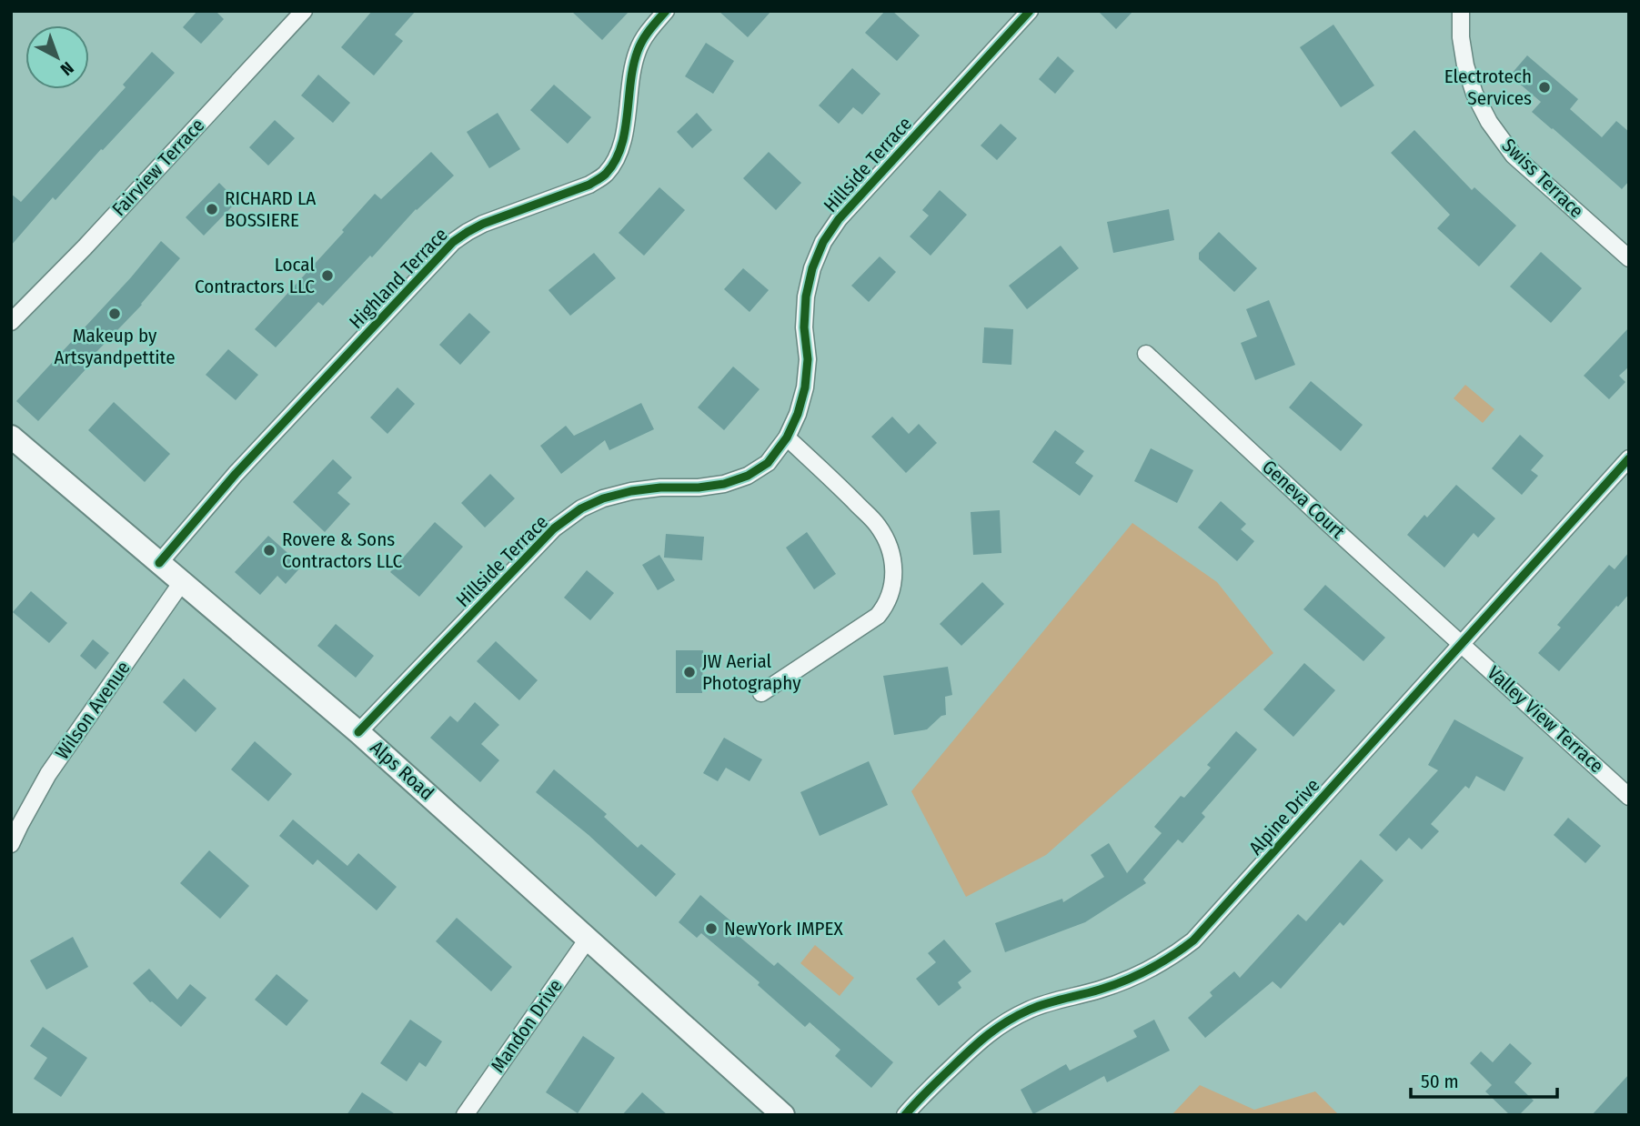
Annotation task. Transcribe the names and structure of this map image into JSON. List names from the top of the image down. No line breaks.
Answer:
{"streets":{"main road":["Alps Road"],"street":["Hillside Terrace","Fairview Terrace","Swiss Terrace","Highland Terrace","Geneva Court","Wilson Avenue","Valley View Terrace","Alpine Drive","Mandon Drive"]},"crossings":[["Hillside Terrace","Alps Road"],["Highland Terrace","Alps Road"],["Geneva Court","Valley View Terrace"],["Geneva Court","Alpine Drive"],["Wilson Avenue","Alps Road"],["Valley View Terrace","Alpine Drive"],["Alps Road","Mandon Drive"]],"places":["Electrotech Services","RICHARD LA BOSSIERE","Local Contractors LLC","Makeup by Artsyandpettite","Rovere & Sons Contractors LLC","JW Aerial Photography","NewYork IMPEX"],"scale_bar":"50 m","north":"bottom right"}
